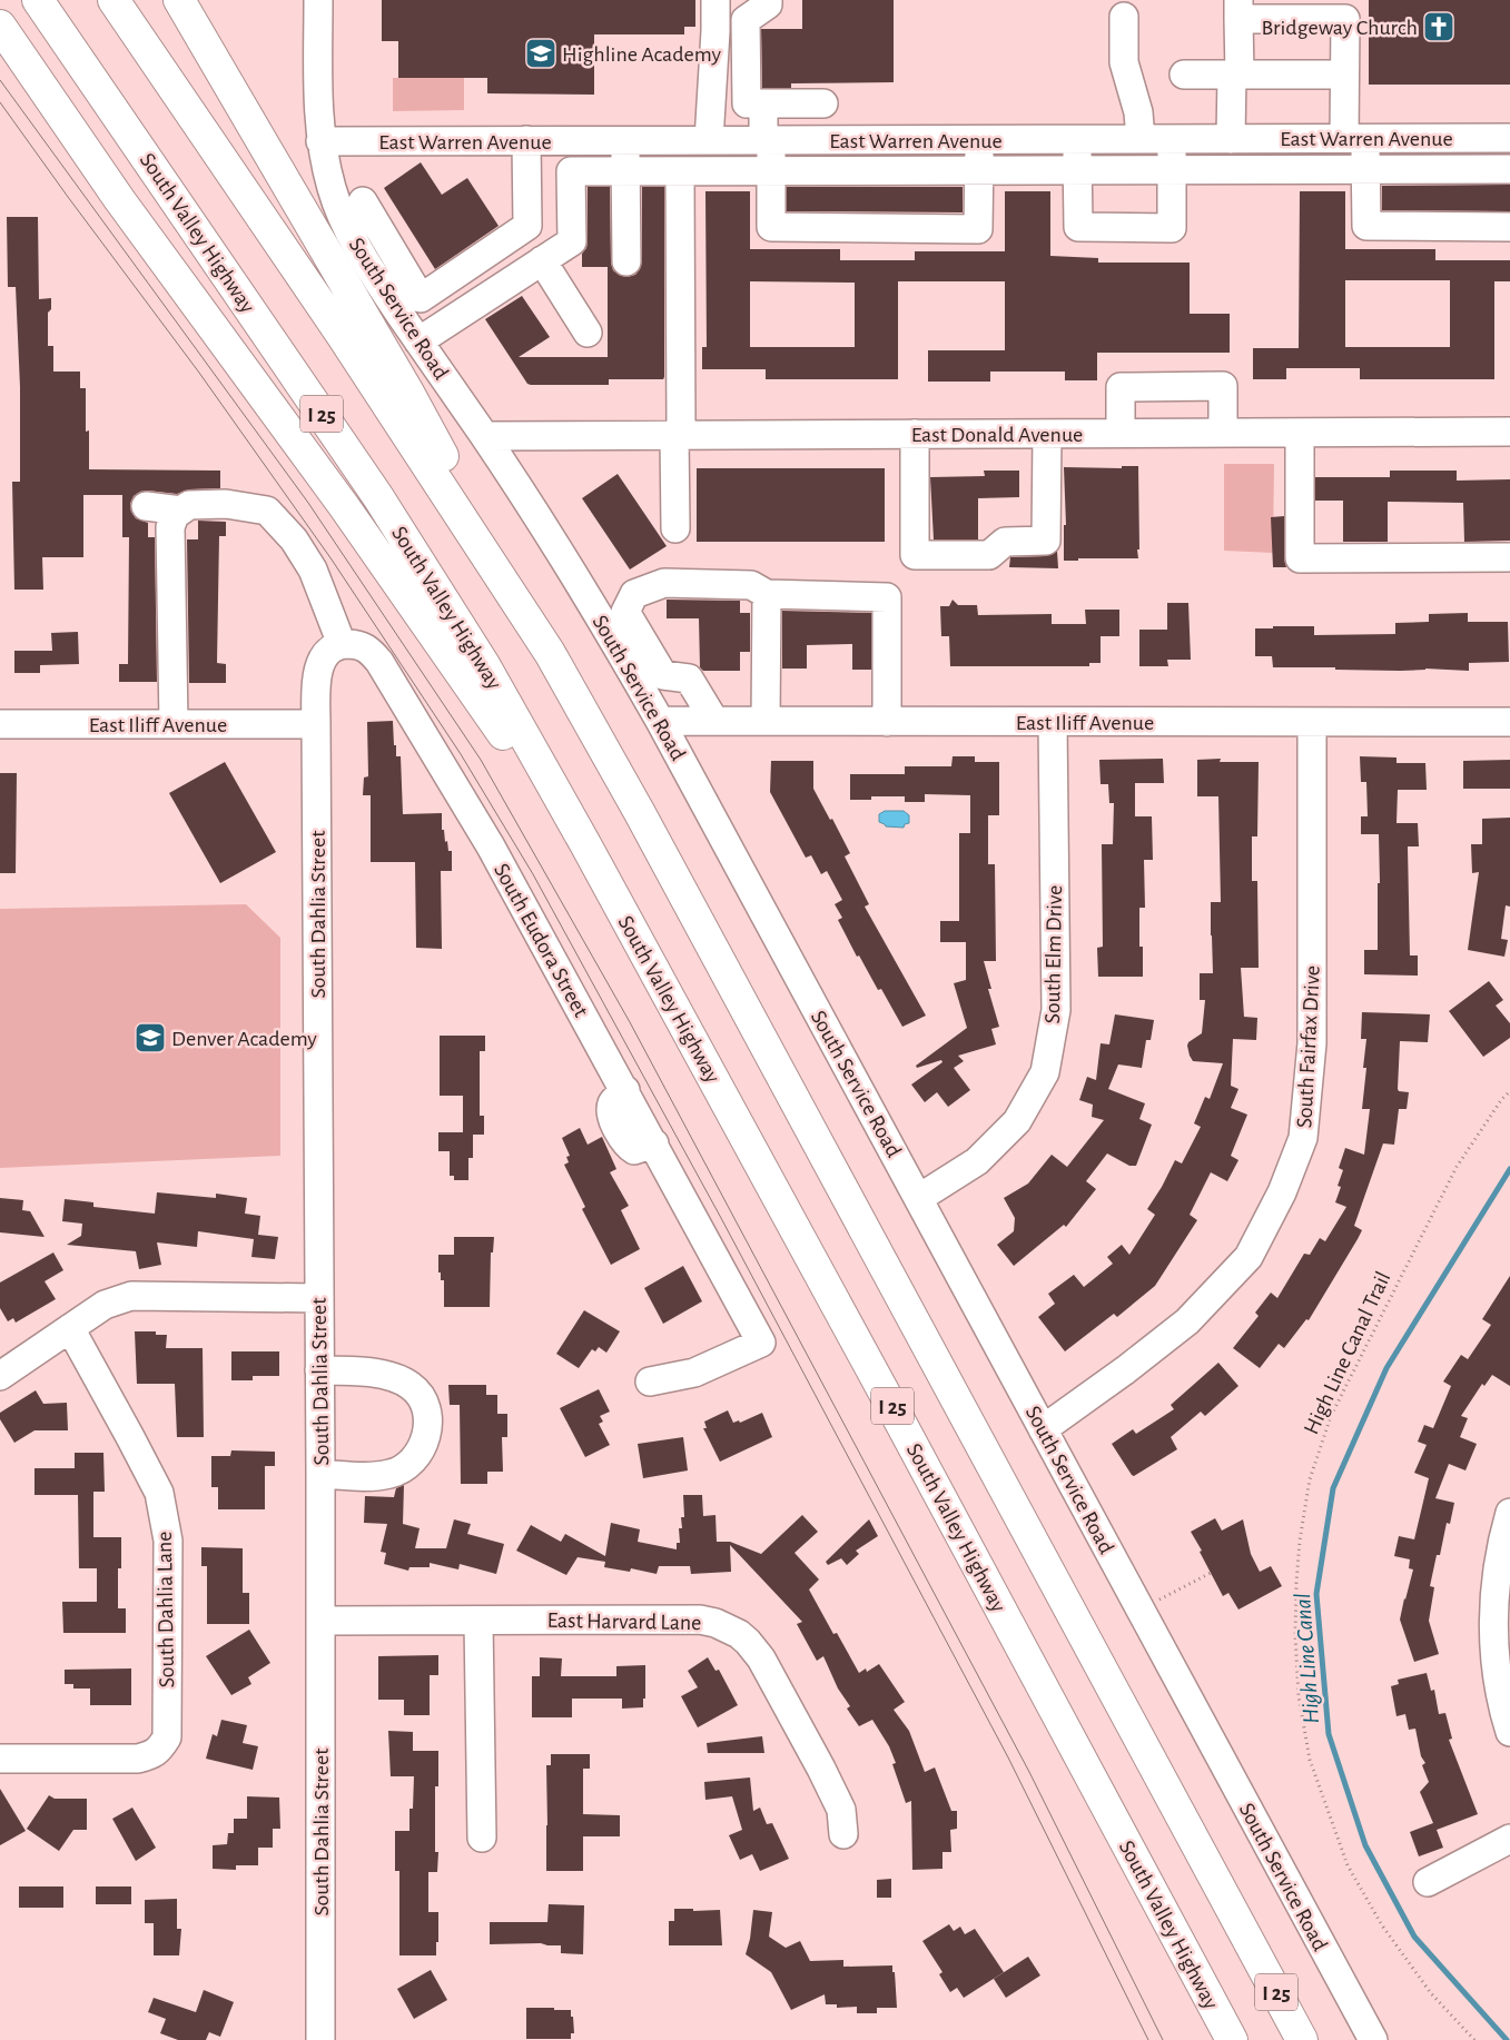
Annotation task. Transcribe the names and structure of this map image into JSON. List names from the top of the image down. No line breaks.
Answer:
{"streets":{"highway":["South Valley Highway","I 25"],"street":["East Warren Avenue","South Service Road","East Donald Avenue","East Iliff Avenue","South Dahlia Street","South Eudora Street","South Elm Drive","South Fairfax Drive","South Dahlia Lane","East Harvard Lane"],"path":["High Line Canal Trail"]},"crossings":[["East Warren Avenue","South Service Road"],["South Service Road","East Donald Avenue"],["South Service Road","East Iliff Avenue"],["South Service Road","South Elm Drive"],["South Service Road","South Fairfax Drive"],["East Iliff Avenue","South Dahlia Street"],["East Iliff Avenue","South Elm Drive"],["East Iliff Avenue","South Fairfax Drive"],["South Dahlia Street","East Harvard Lane"]],"water":["High Line Canal"],"places":{"church":["Bridgeway Church"],"school or university":["Highline Academy","Denver Academy"]}}
